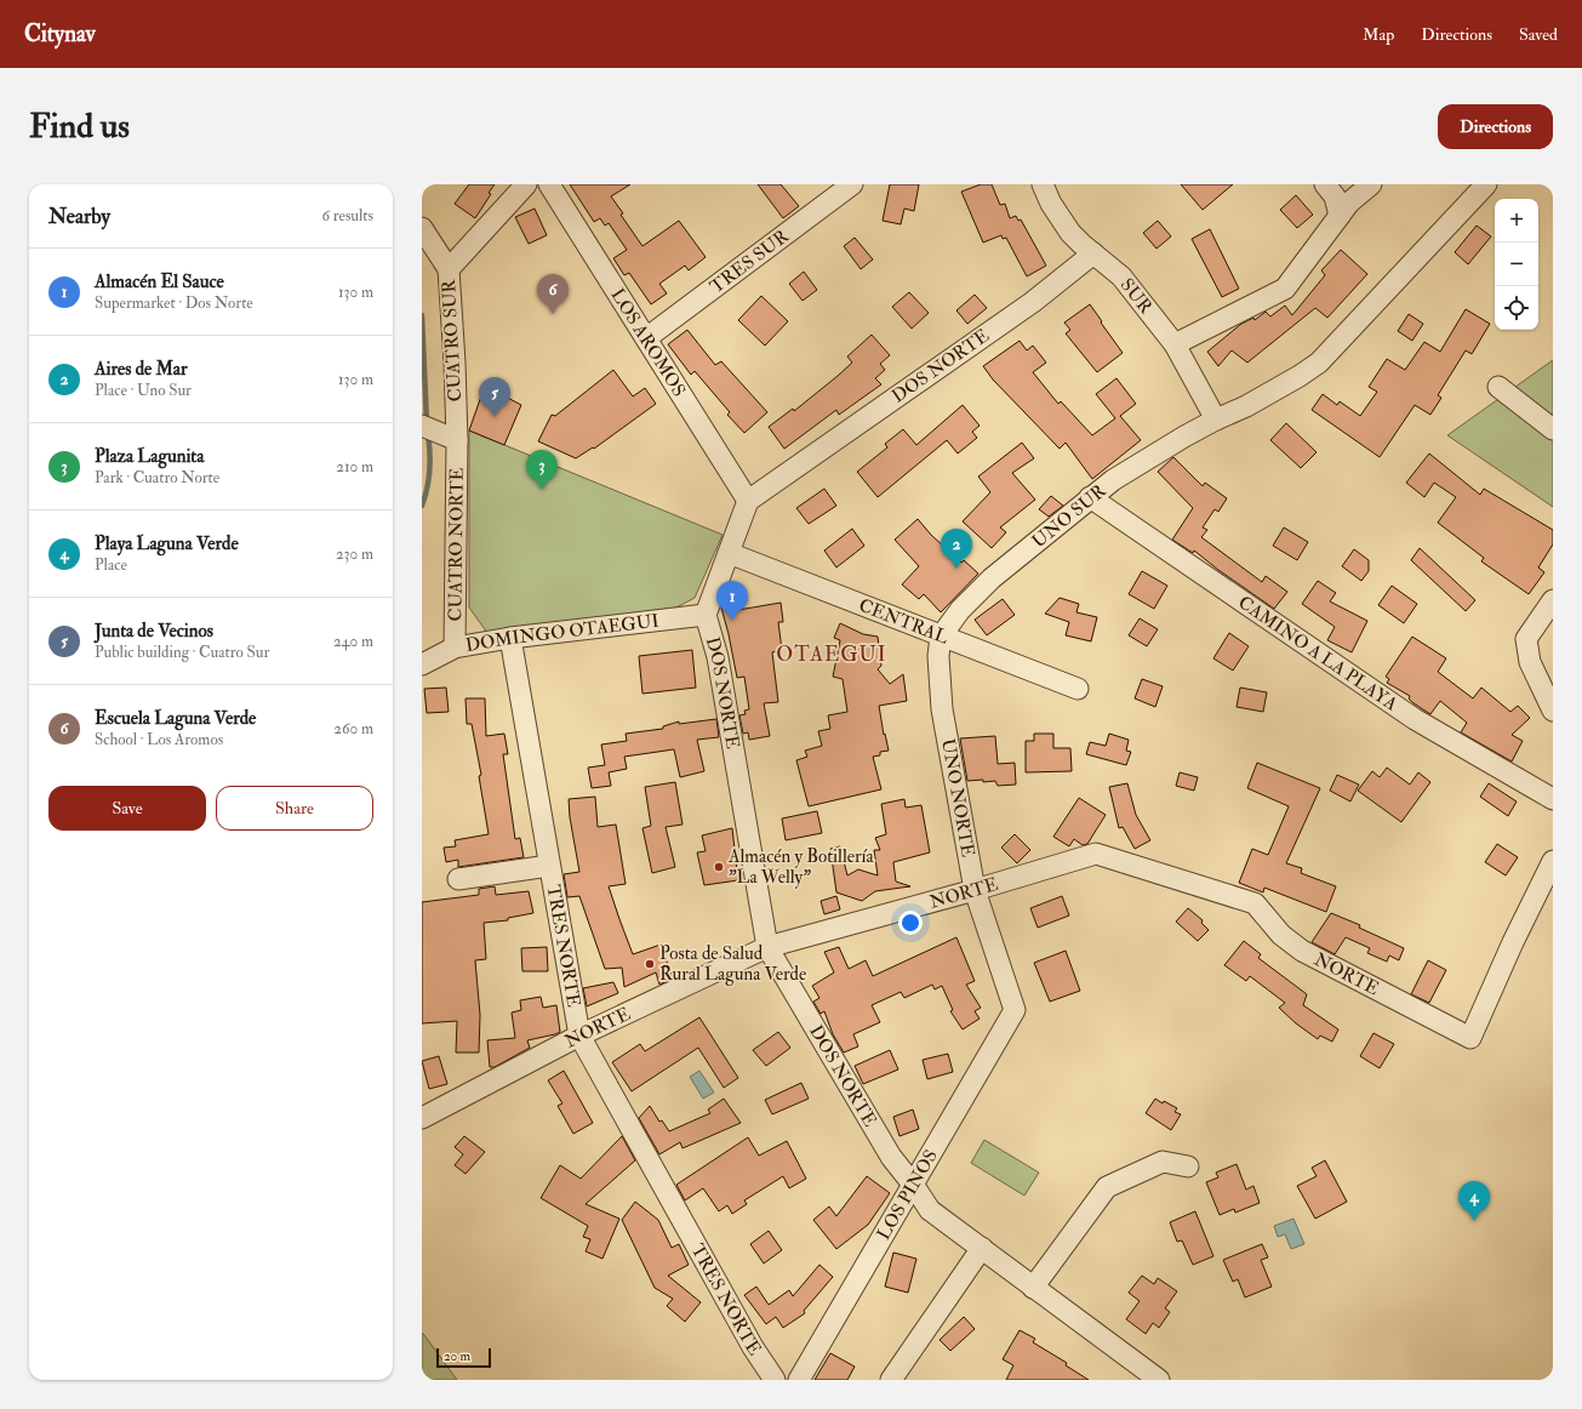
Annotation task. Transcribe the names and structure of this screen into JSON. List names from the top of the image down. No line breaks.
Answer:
{"streets":{"street":["TRES SUR","SUR","CUATRO SUR","LOS AROMOS","DOS NORTE","UNO SUR","CUATRO NORTE","CENTRAL","DOMINGO OTAEGUI","CAMINO A LA PLAYA","UNO NORTE","NORTE","TRES NORTE","LOS PINOS"]},"crossings":[["TRES SUR","LOS AROMOS"],["SUR","DOS NORTE"],["SUR","UNO SUR"],["CUATRO SUR","CUATRO NORTE"],["LOS AROMOS","DOS NORTE"],["DOS NORTE","CENTRAL"],["DOS NORTE","DOMINGO OTAEGUI"],["DOS NORTE","NORTE"],["DOS NORTE","LOS PINOS"],["UNO SUR","CENTRAL"],["UNO SUR","CAMINO A LA PLAYA"],["UNO SUR","UNO NORTE"],["CUATRO NORTE","DOMINGO OTAEGUI"],["CENTRAL","UNO NORTE"],["DOMINGO OTAEGUI","TRES NORTE"],["UNO NORTE","NORTE"],["UNO NORTE","LOS PINOS"],["NORTE","TRES NORTE"]],"districts":["OTAEGUI"],"places":["Almacén y Botillería \"La Welly\"","Posta de Salud Rural Laguna Verde"],"scale_bar":"20 m","page":{"header":"Citynav","nav":["Map","Directions","Saved"],"buttons":["Directions",["Save","Share"]],"title":"Find us","heading":["Nearby","6 results"],"map_buttons":["+","−"],"list":[{"mark":"1","name":"Almacén El Sauce","note":"Supermarket · Dos Norte","value":"130 m"},{"mark":"2","name":"Aires de Mar","note":"Place · Uno Sur","value":"130 m"},{"mark":"3","name":"Plaza Lagunita","note":"Park · Cuatro Norte","value":"210 m"},{"mark":"4","name":"Playa Laguna Verde","note":"Place","value":"230 m"},{"mark":"5","name":"Junta de Vecinos","note":"Public building · Cuatro Sur","value":"240 m"},{"mark":"6","name":"Escuela Laguna Verde","note":"School · Los Aromos","value":"260 m"}],"pins":["6","5","3","2","1","4"],"scale":"20 m"}}
